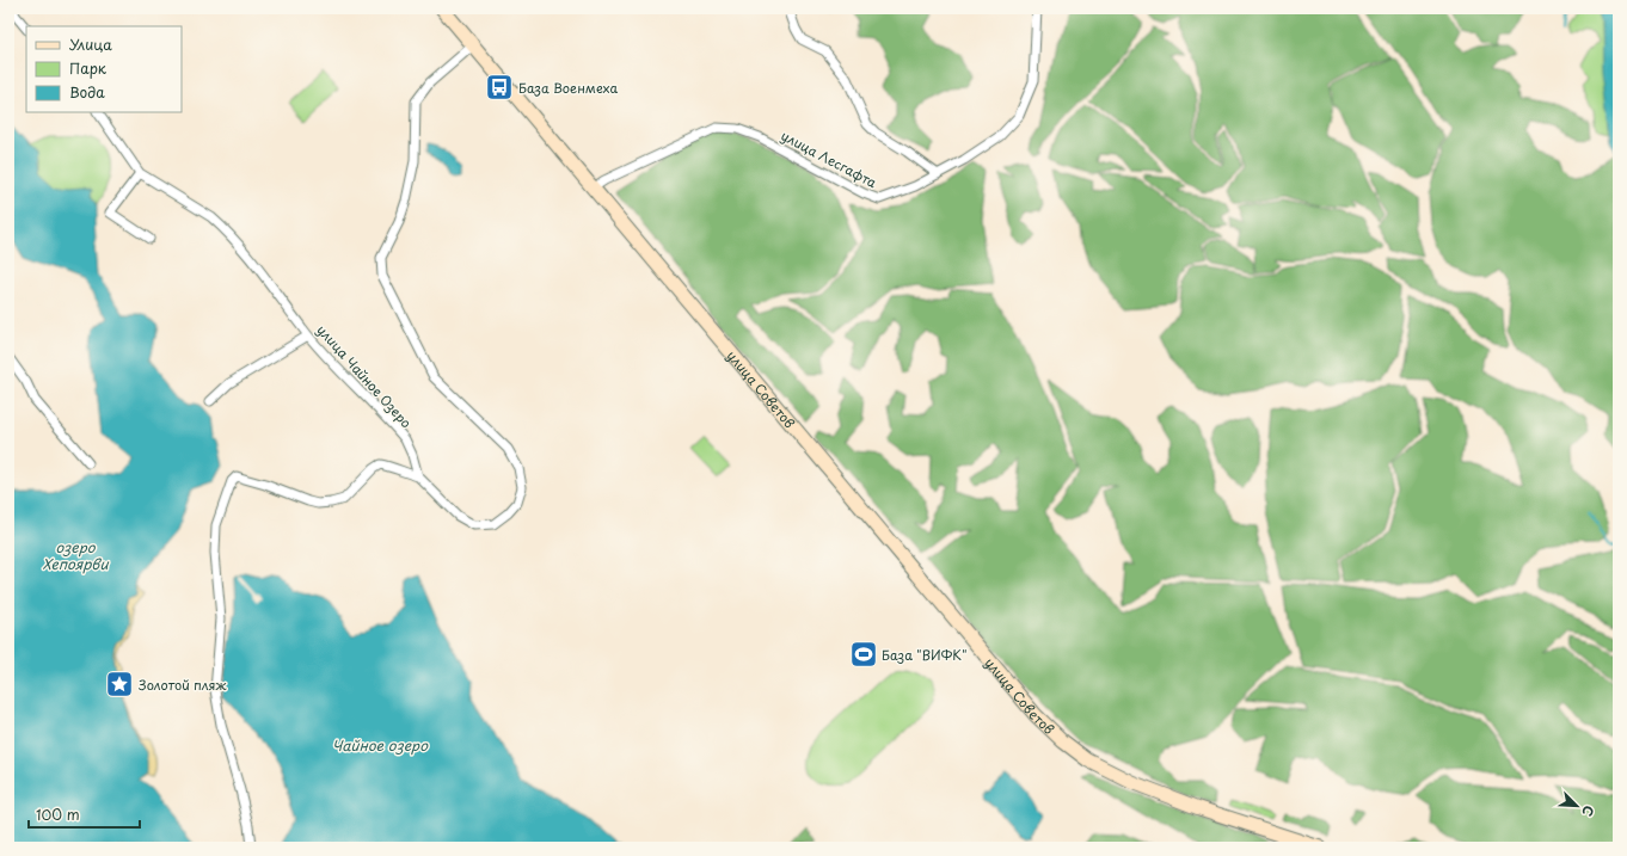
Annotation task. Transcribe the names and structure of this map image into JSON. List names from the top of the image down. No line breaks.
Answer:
{"streets":{"main road":["улица Советов"],"street":["улица Лесгафта","улица Чайное Озеро"]},"crossings":[["улица Лесгафта","улица Советов"]],"water":["озеро Хепоярви","Чайное озеро"],"places":{"bus stop":["База Военмеха"],"sports":["База \"ВИФК\""],"place":["Золотой пляж"]},"legend":["Улица","Парк","Вода"],"scale_bar":"100 m","north":"bottom right"}
